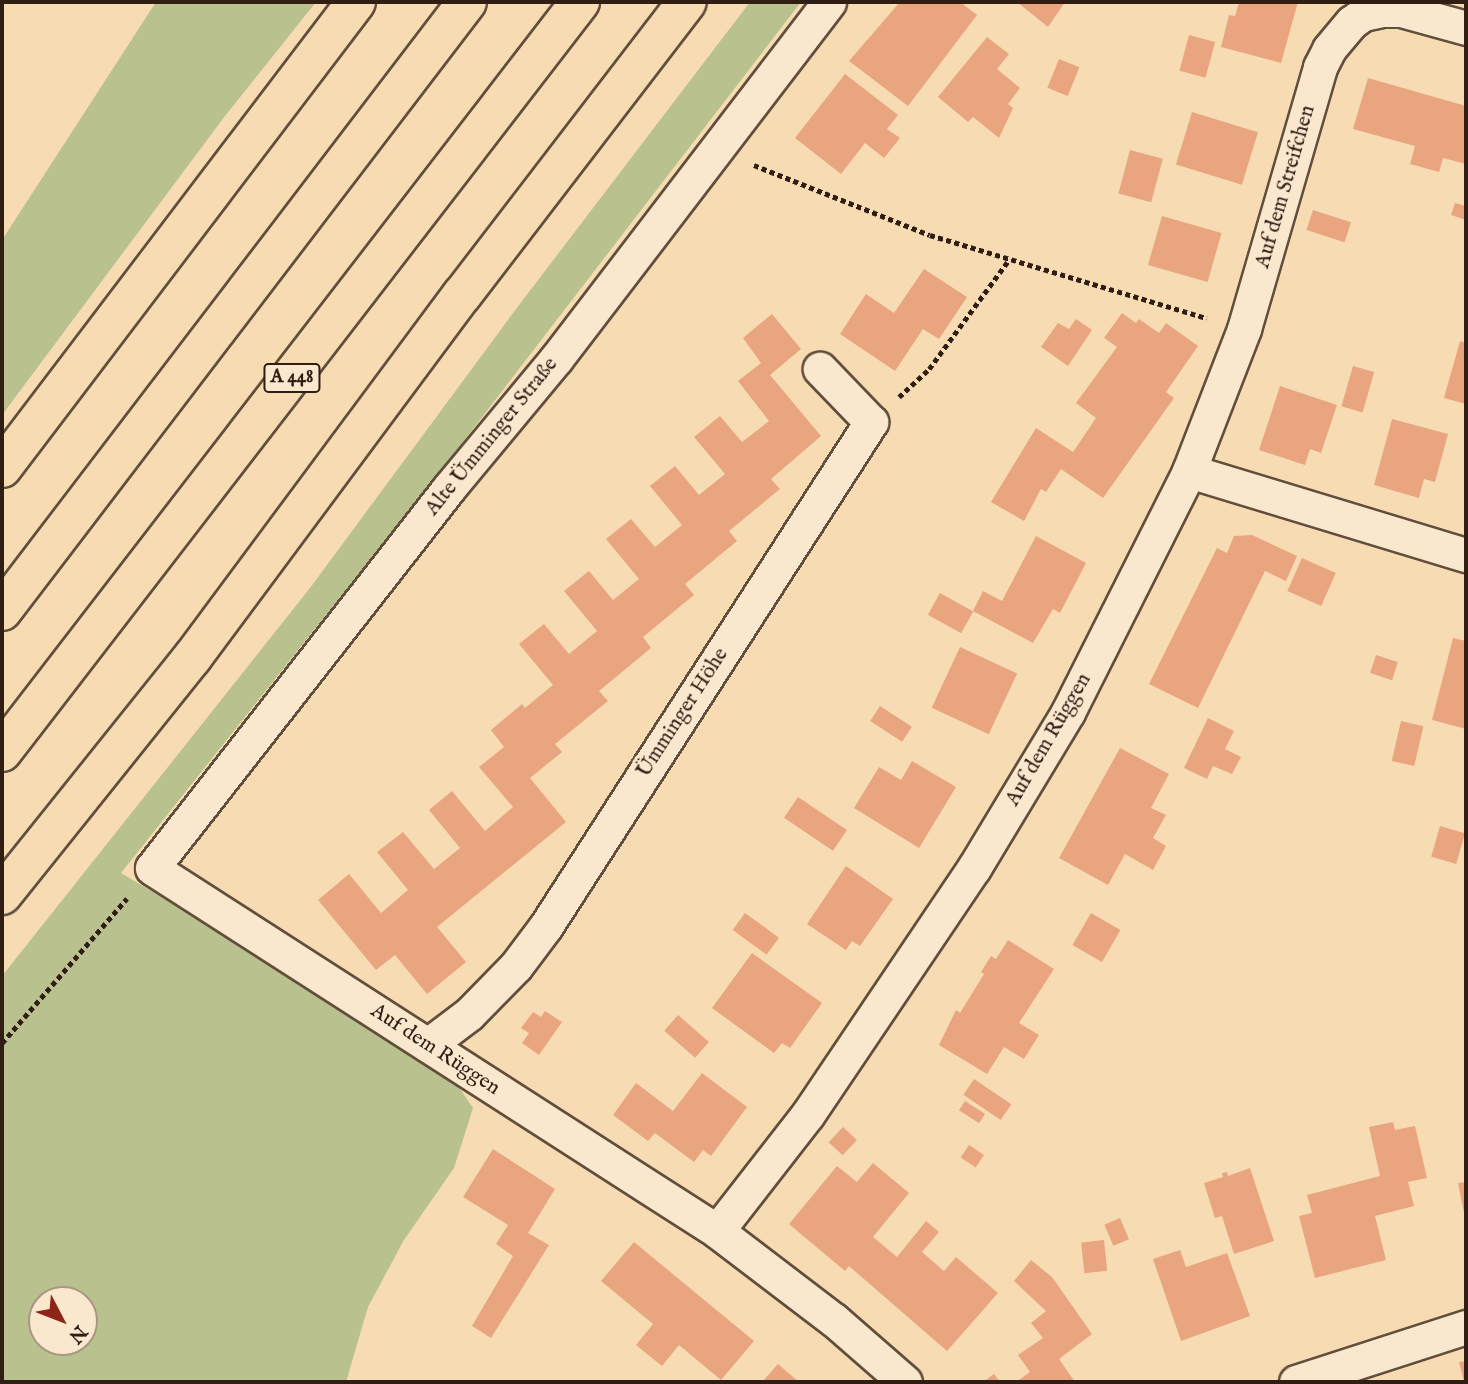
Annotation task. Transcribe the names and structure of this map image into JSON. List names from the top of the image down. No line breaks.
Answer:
{"streets":{"highway":["A 448"],"street":["Auf dem Streifchen","Alte Ümminger Straße","Ümminger Höhe","Auf dem Rüggen"]},"crossings":[["Auf dem Streifchen","Auf dem Rüggen"],["Alte Ümminger Straße","Auf dem Rüggen"],["Ümminger Höhe","Auf dem Rüggen"]],"north":"bottom right"}
